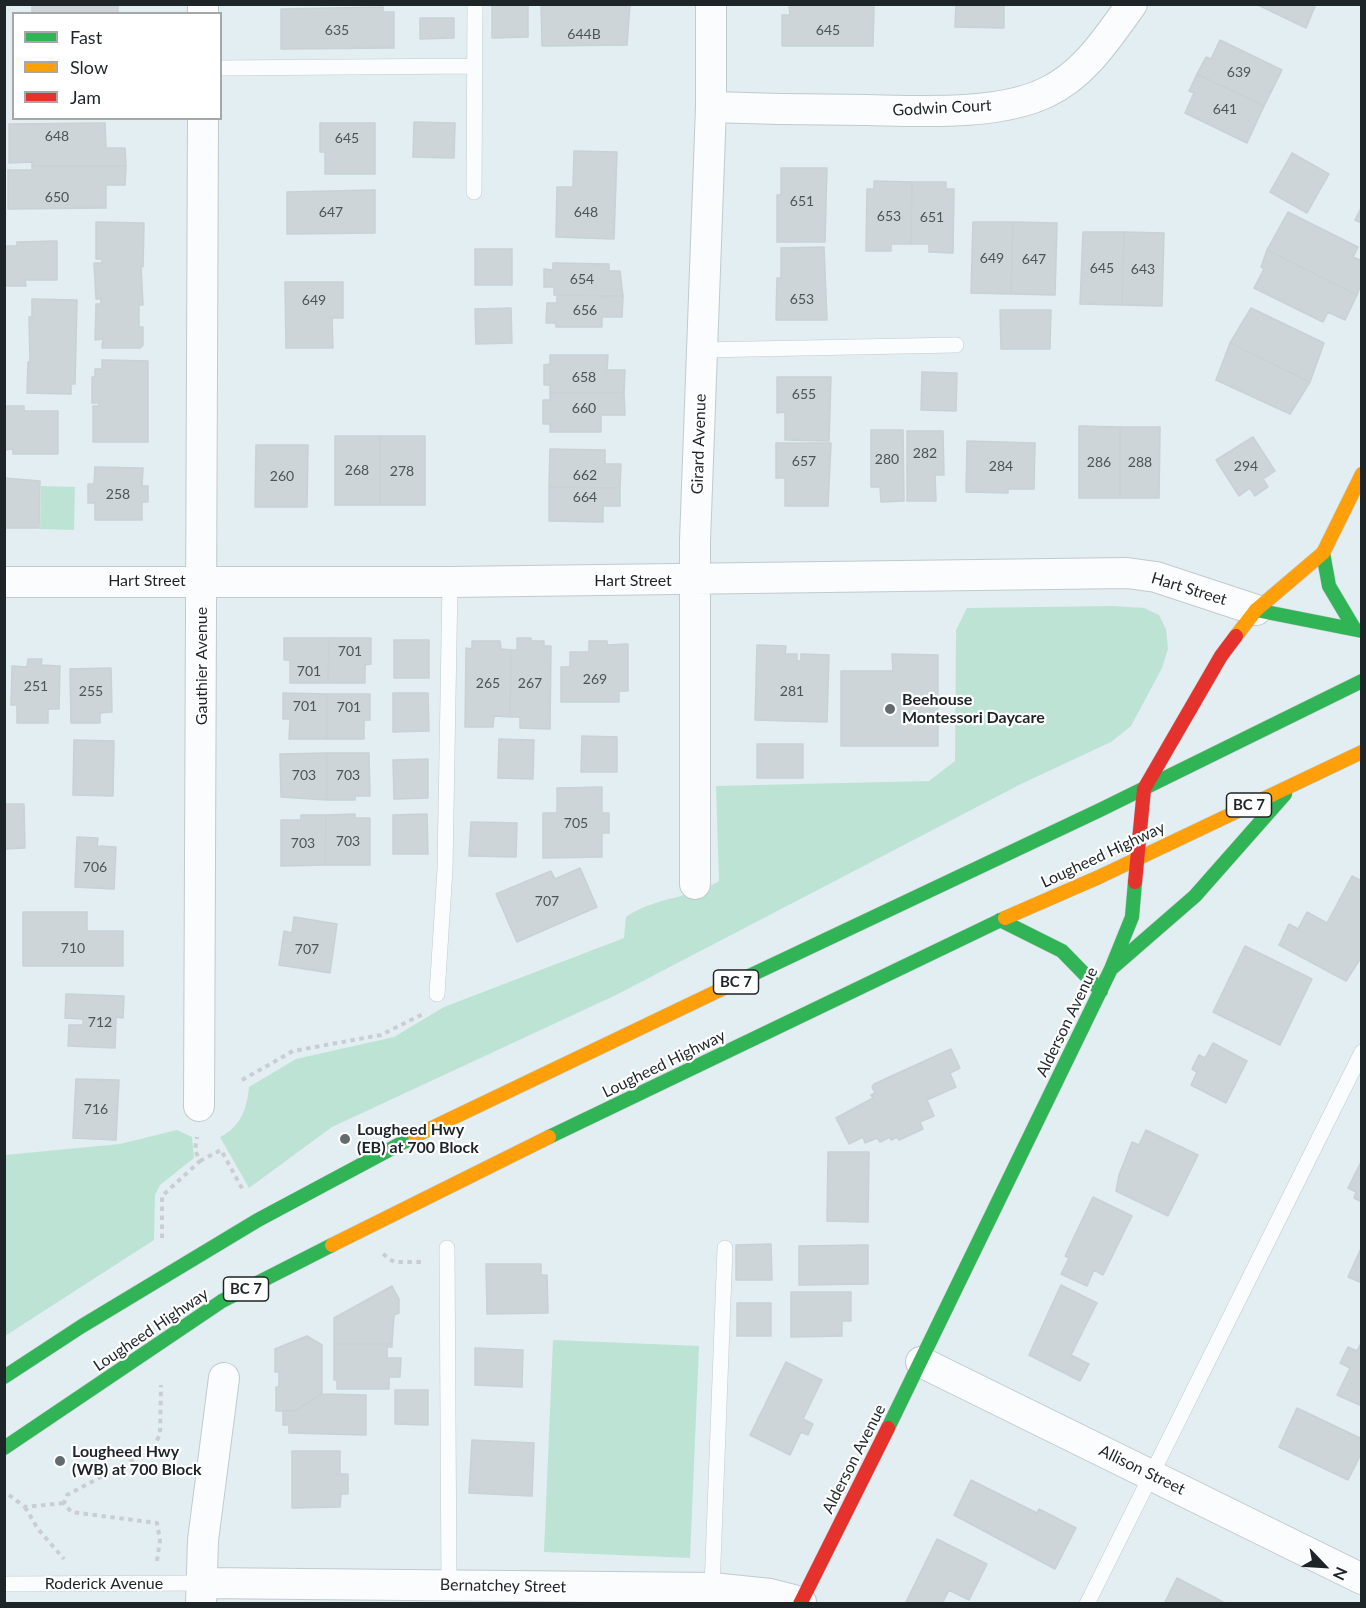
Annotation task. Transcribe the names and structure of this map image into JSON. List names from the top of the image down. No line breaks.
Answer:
{"streets":{"main road":["BC 7","Lougheed Highway","Alderson Avenue"],"street":["Godwin Court","Girard Avenue","Hart Street","Gauthier Avenue","Allison Street","Bernatchey Street"],"lane":["Roderick Avenue"]},"crossings":[["Godwin Court","Girard Avenue"],["Girard Avenue","Hart Street"],["Hart Street","Gauthier Avenue"],["Hart Street","Alderson Avenue"],["BC 7","Alderson Avenue"],["Lougheed Highway","Alderson Avenue"],["Alderson Avenue","Allison Street"],["Alderson Avenue","Bernatchey Street"],["Roderick Avenue","Bernatchey Street"]],"places":["Beehouse Montessori Daycare","Lougheed Hwy (EB) at 700 Block","Lougheed Hwy (WB) at 700 Block"],"house_numbers":["635","645","644B","639","641","648","645","650","651","647","648","653","651","649","647","645","643","654","653","649","656","658","655","660","282","280","657","286","288","284","294","268","278","662","260","258","664","701","701","269","265","267","251","255","281","701","701","703","703","705","703","703","706","707","710","707","712","716"],"legend":["Fast","Slow","Jam"],"north":"bottom right"}
